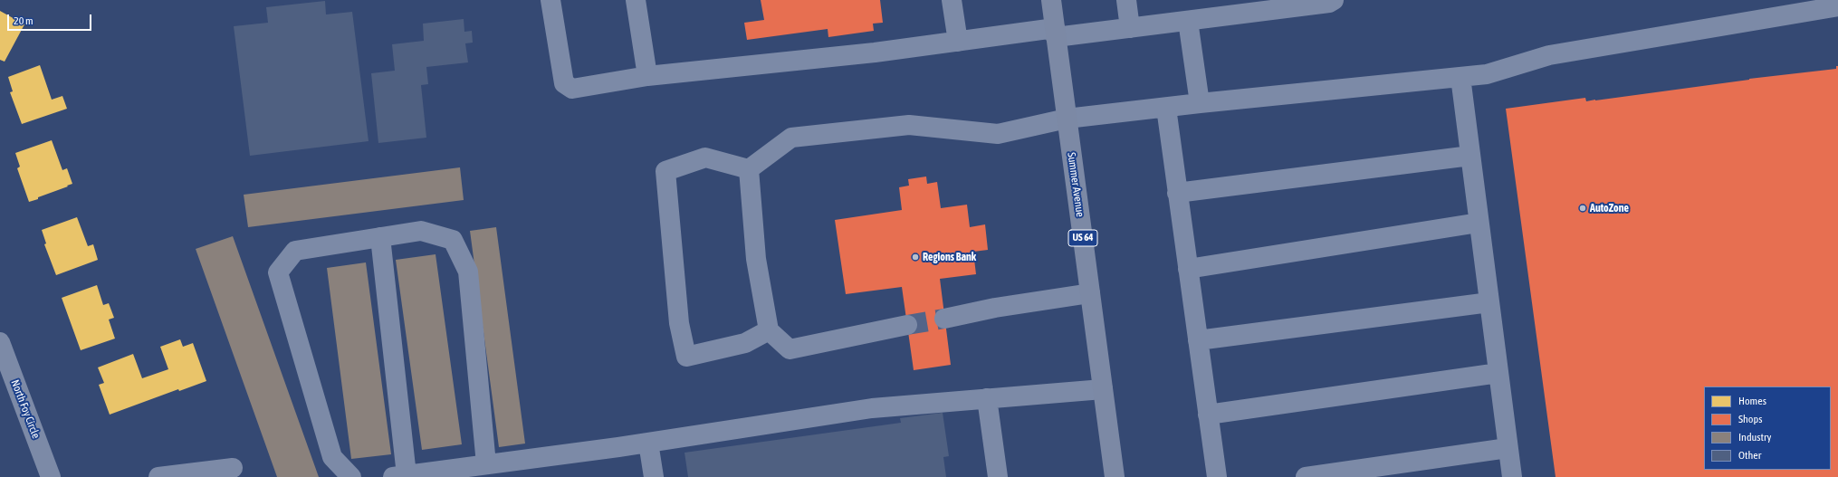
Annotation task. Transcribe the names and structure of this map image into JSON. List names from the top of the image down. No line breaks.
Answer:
{"streets":{"main road":["Summer Avenue","US 64"],"street":["North Foy Circle"]},"places":["AutoZone","Regions Bank"],"legend":["Homes","Shops","Industry","Other"],"scale_bar":"20 m"}
